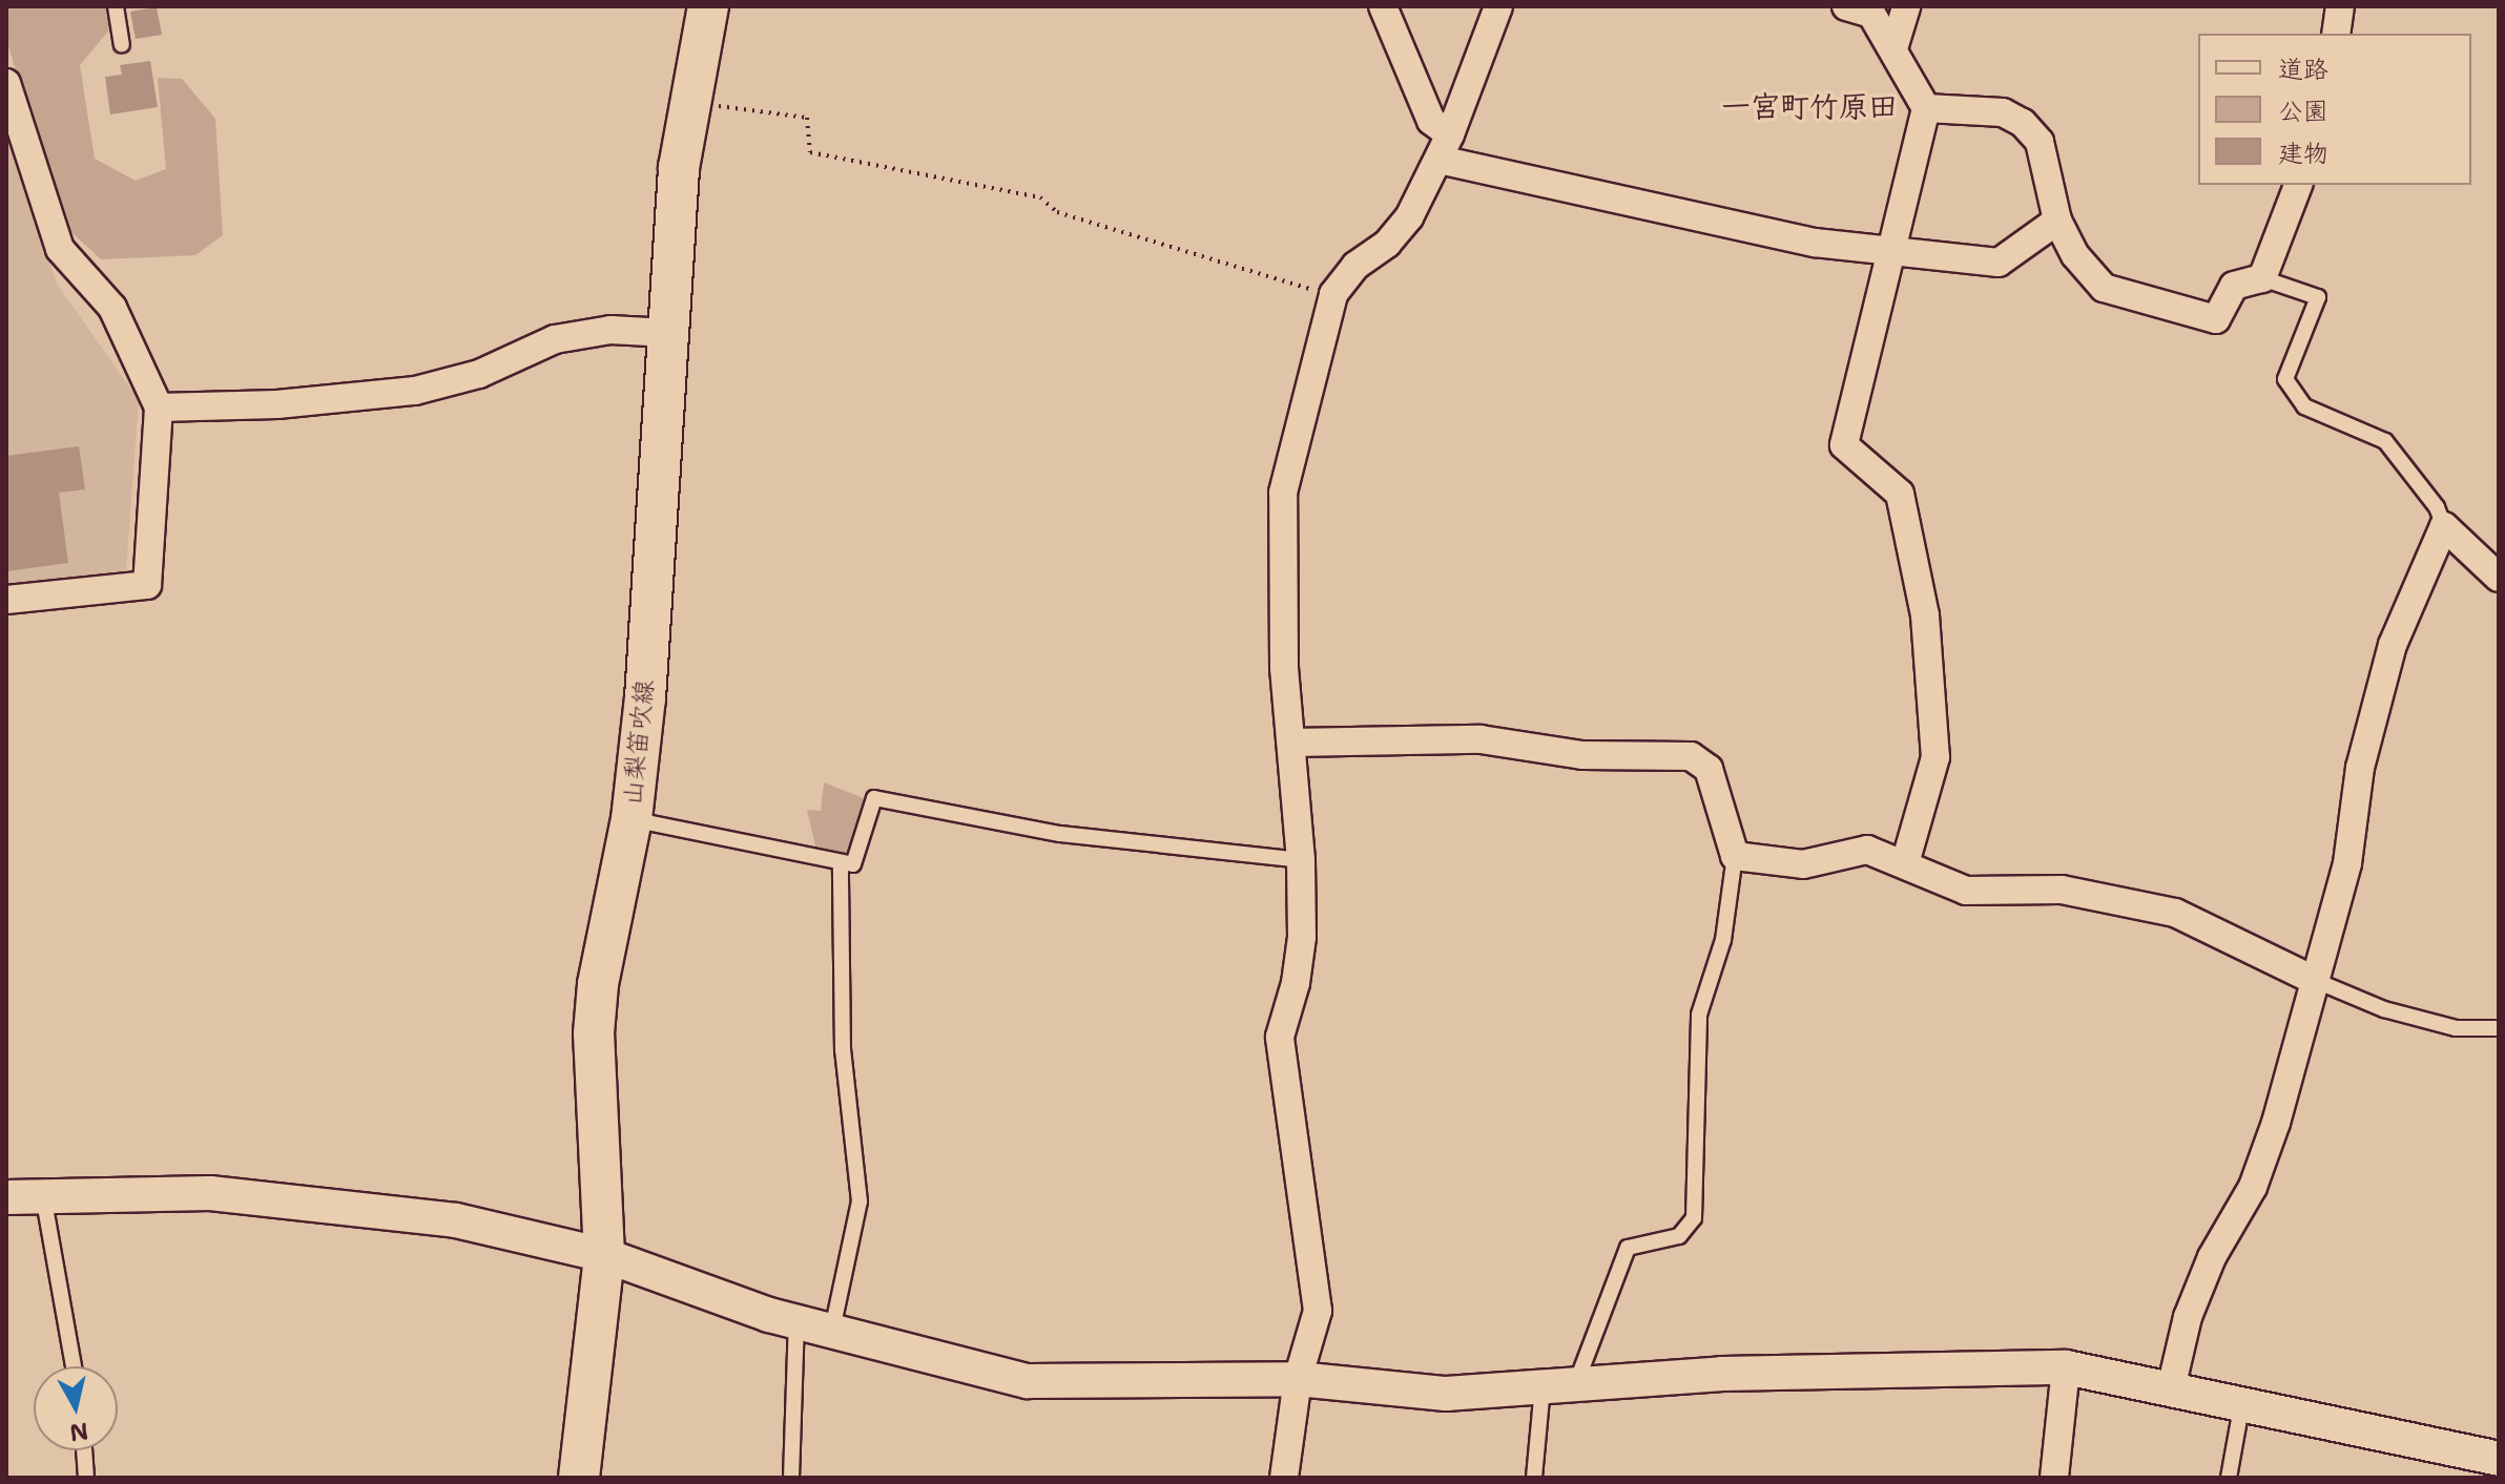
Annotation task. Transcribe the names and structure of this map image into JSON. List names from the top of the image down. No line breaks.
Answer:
{"streets":{"main road":["山梨笛吹線"]},"districts":["一宮町竹原田"],"legend":["道路","公園","建物"],"north":"bottom"}
